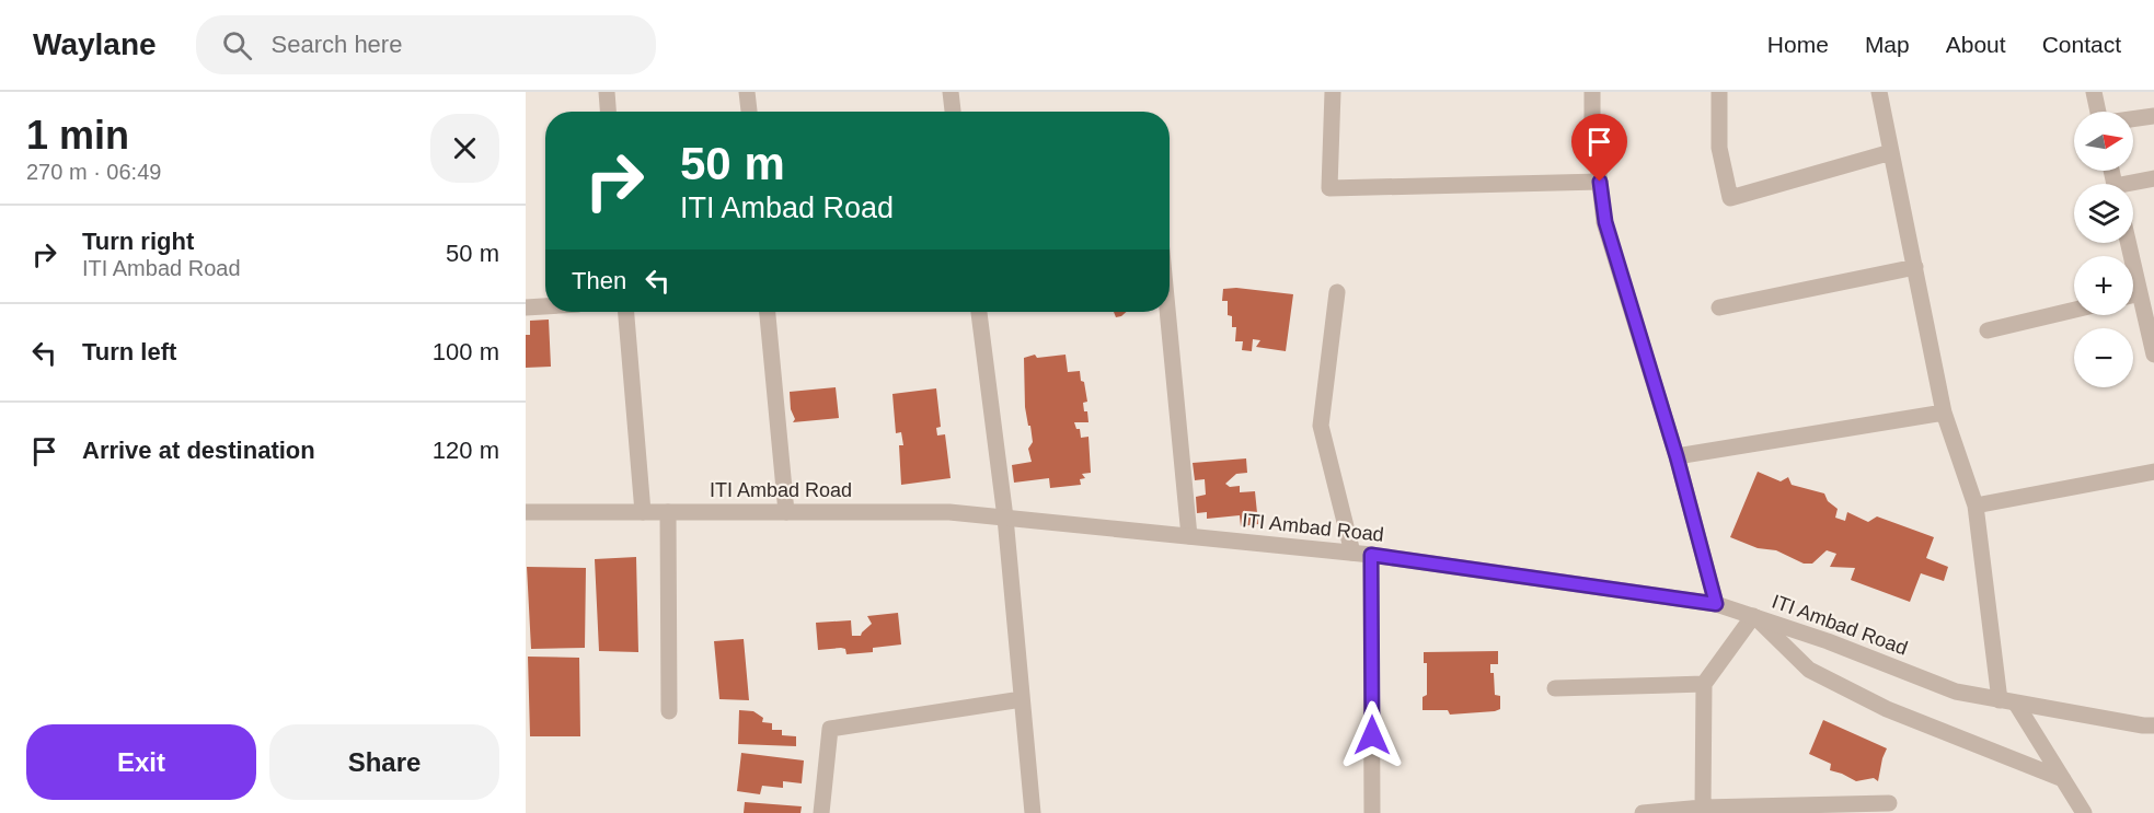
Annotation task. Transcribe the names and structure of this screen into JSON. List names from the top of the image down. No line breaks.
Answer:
{"streets":{"street":["ITI Ambad Road"]},"north":"right","page":{"header":"Waylane","search":"Search here","nav":["Home","Map","About","Contact"],"heading":["1 min","270 m · 06:49"],"map_buttons":["+","−"],"turn":["50 m","ITI Ambad Road"],"list":[{"name":"Turn right","note":"ITI Ambad Road","value":"50 m"},{"name":"Turn left","value":"100 m"},{"name":"Arrive at destination","value":"120 m"}],"then":"Then","buttons":["Exit","Share"]}}
